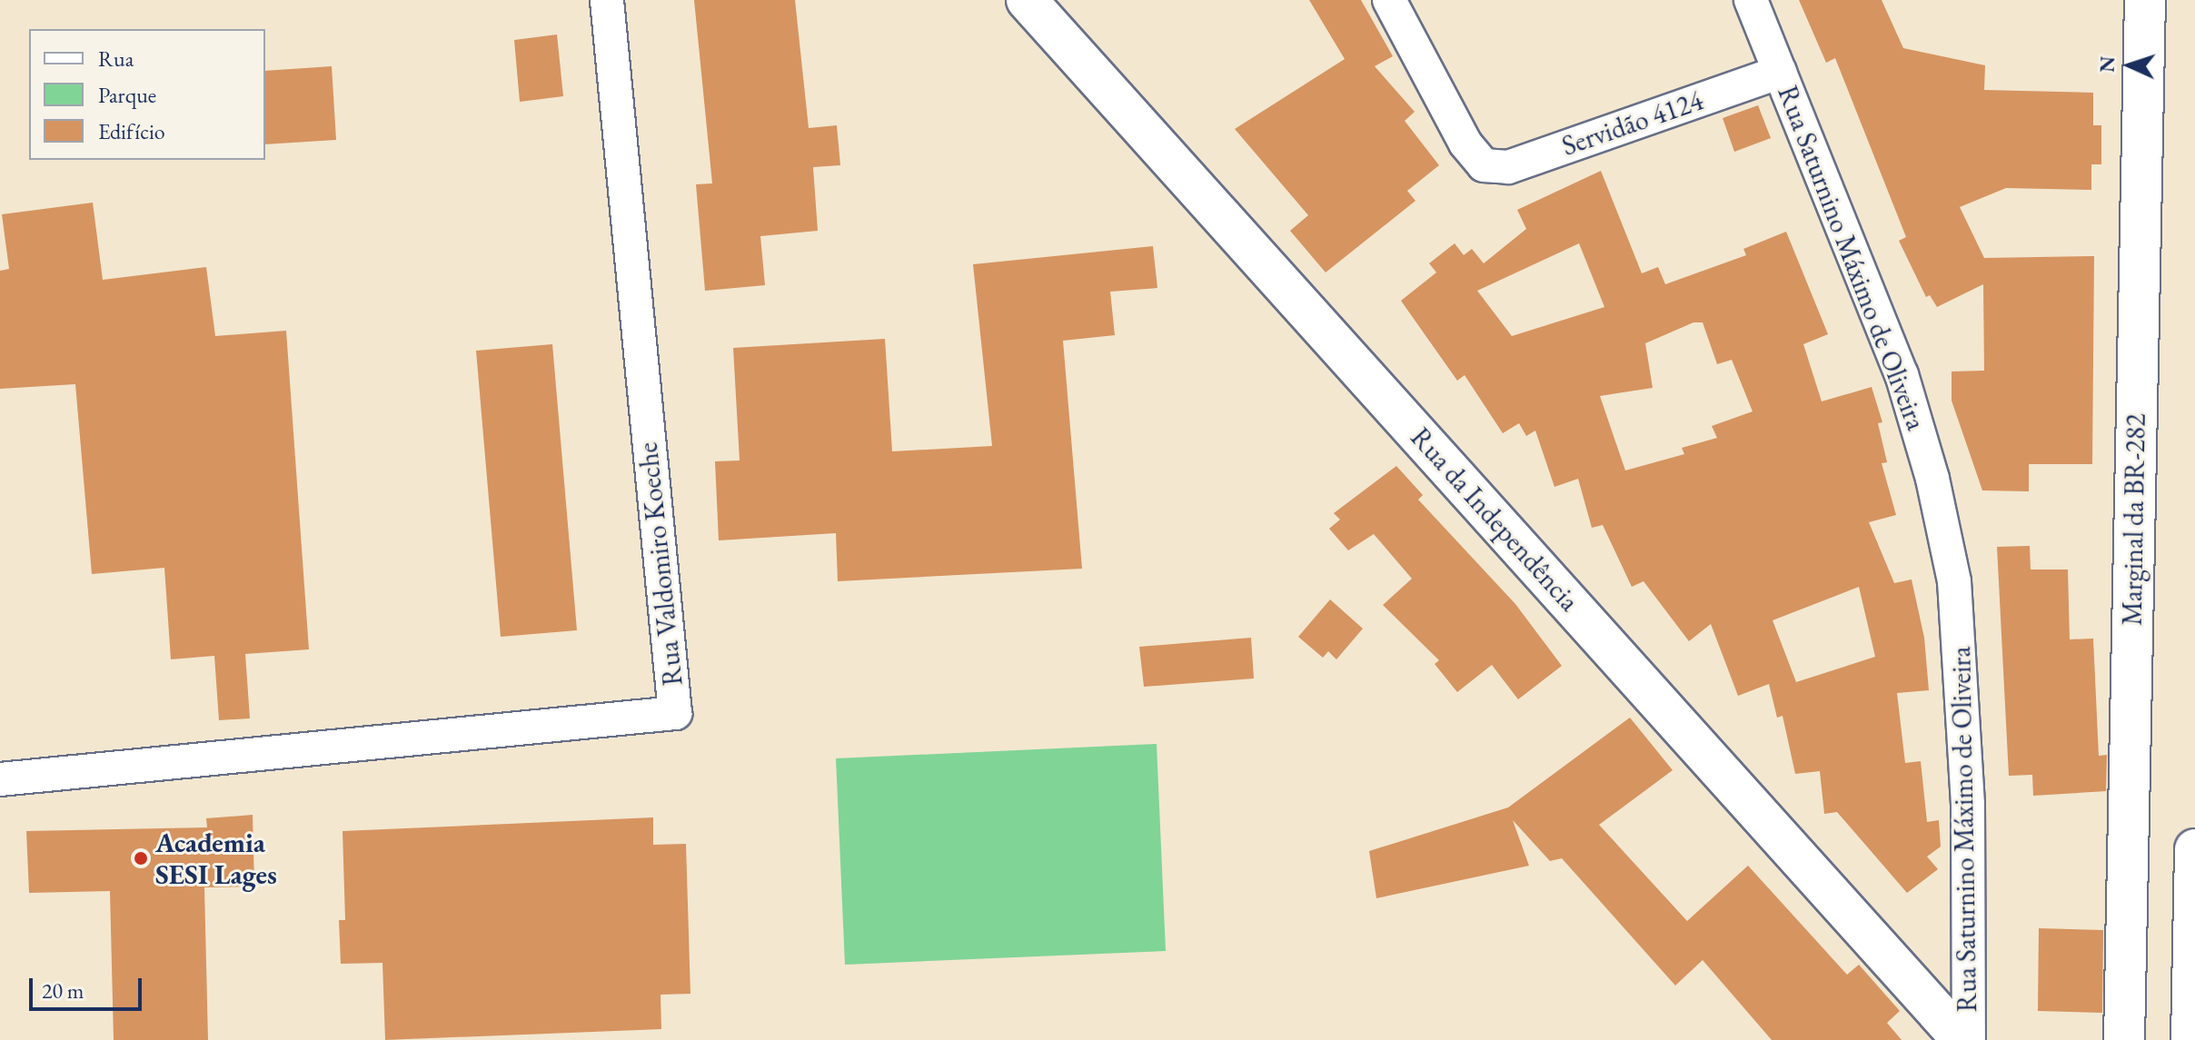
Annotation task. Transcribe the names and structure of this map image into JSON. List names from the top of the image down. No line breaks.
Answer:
{"streets":{"main road":["Rua da Independência","Marginal da BR-282"],"street":["Servidão 4124","Rua Saturnino Máximo de Oliveira","Rua Valdomiro Koeche"]},"crossings":[["Servidão 4124","Rua Saturnino Máximo de Oliveira"]],"places":["Academia SESI Lages"],"legend":["Rua","Parque","Edifício"],"scale_bar":"20 m","north":"left"}
